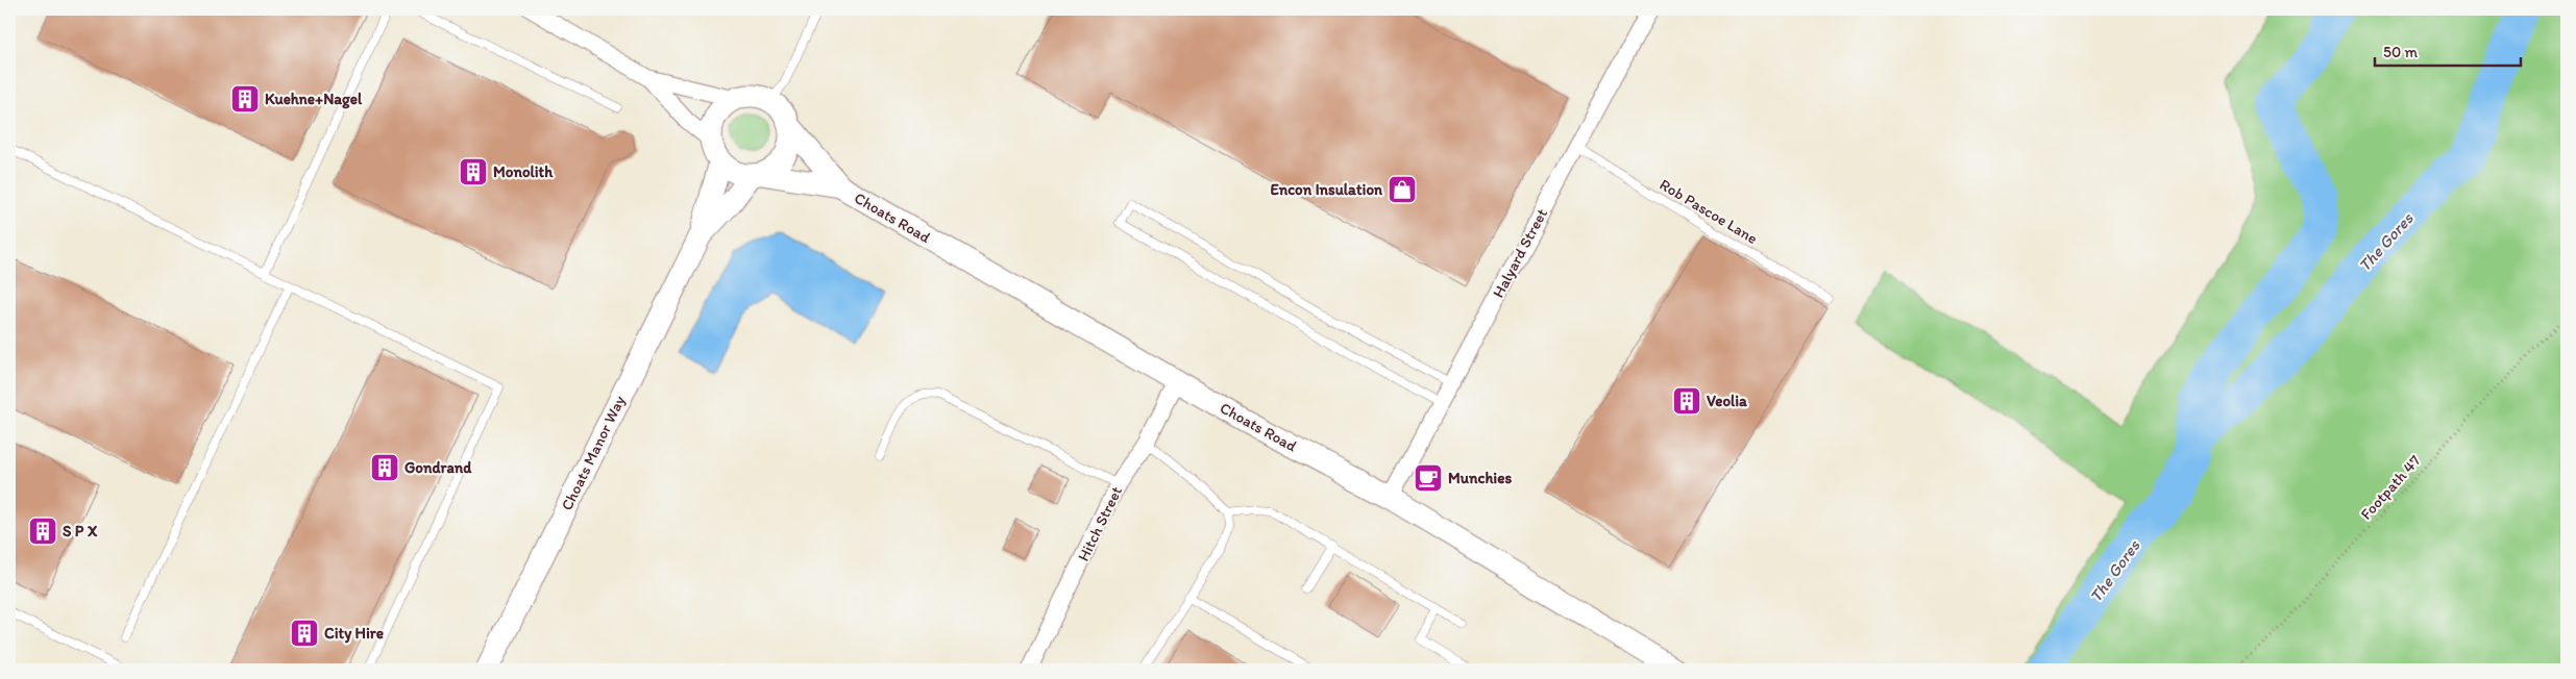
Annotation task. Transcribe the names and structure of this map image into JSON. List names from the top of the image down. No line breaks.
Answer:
{"streets":{"street":["Choats Road","Halyard Street","Choats Manor Way","Hitch Street"],"lane":["Rob Pascoe Lane"],"path":["Footpath 47"]},"crossings":[["Rob Pascoe Lane","Halyard Street"],["Choats Road","Halyard Street"],["Choats Road","Choats Manor Way"],["Choats Road","Hitch Street"]],"water":["The Gores"],"places":{"building":["Kuehne+Nagel","Monolith","Veolia","Gondrand","S P X","City Hire"],"shop":["Encon Insulation"],"cafe":["Munchies"]},"scale_bar":"50 m"}
